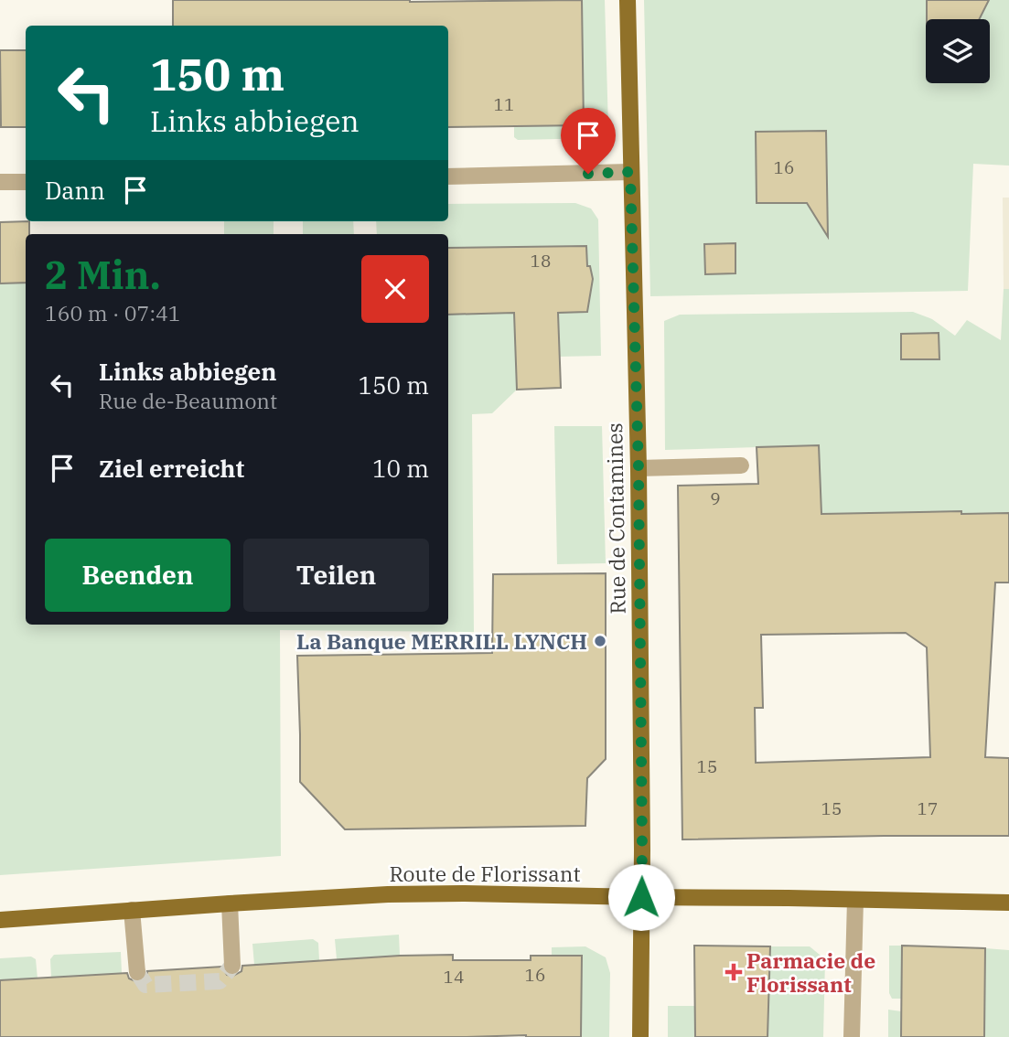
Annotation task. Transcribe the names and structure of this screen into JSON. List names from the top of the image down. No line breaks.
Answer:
{"streets":{"main road":["Rue de Contamines","Route de Florissant"]},"crossings":[["Rue de Contamines","Route de Florissant"]],"places":{"other":["La Banque MERRILL LYNCH"],"health":["Parmacie de Florissant"]},"house_numbers":["11","16","18","9","15","15","17","16","14"],"page":{"turn":["150 m","Links abbiegen"],"then":"Dann","heading":["2 Min.","160 m · 07:41"],"list":[{"name":"Links abbiegen","note":"Rue de-Beaumont","value":"150 m"},{"name":"Ziel erreicht","value":"10 m"}],"buttons":["Beenden","Teilen"]}}
